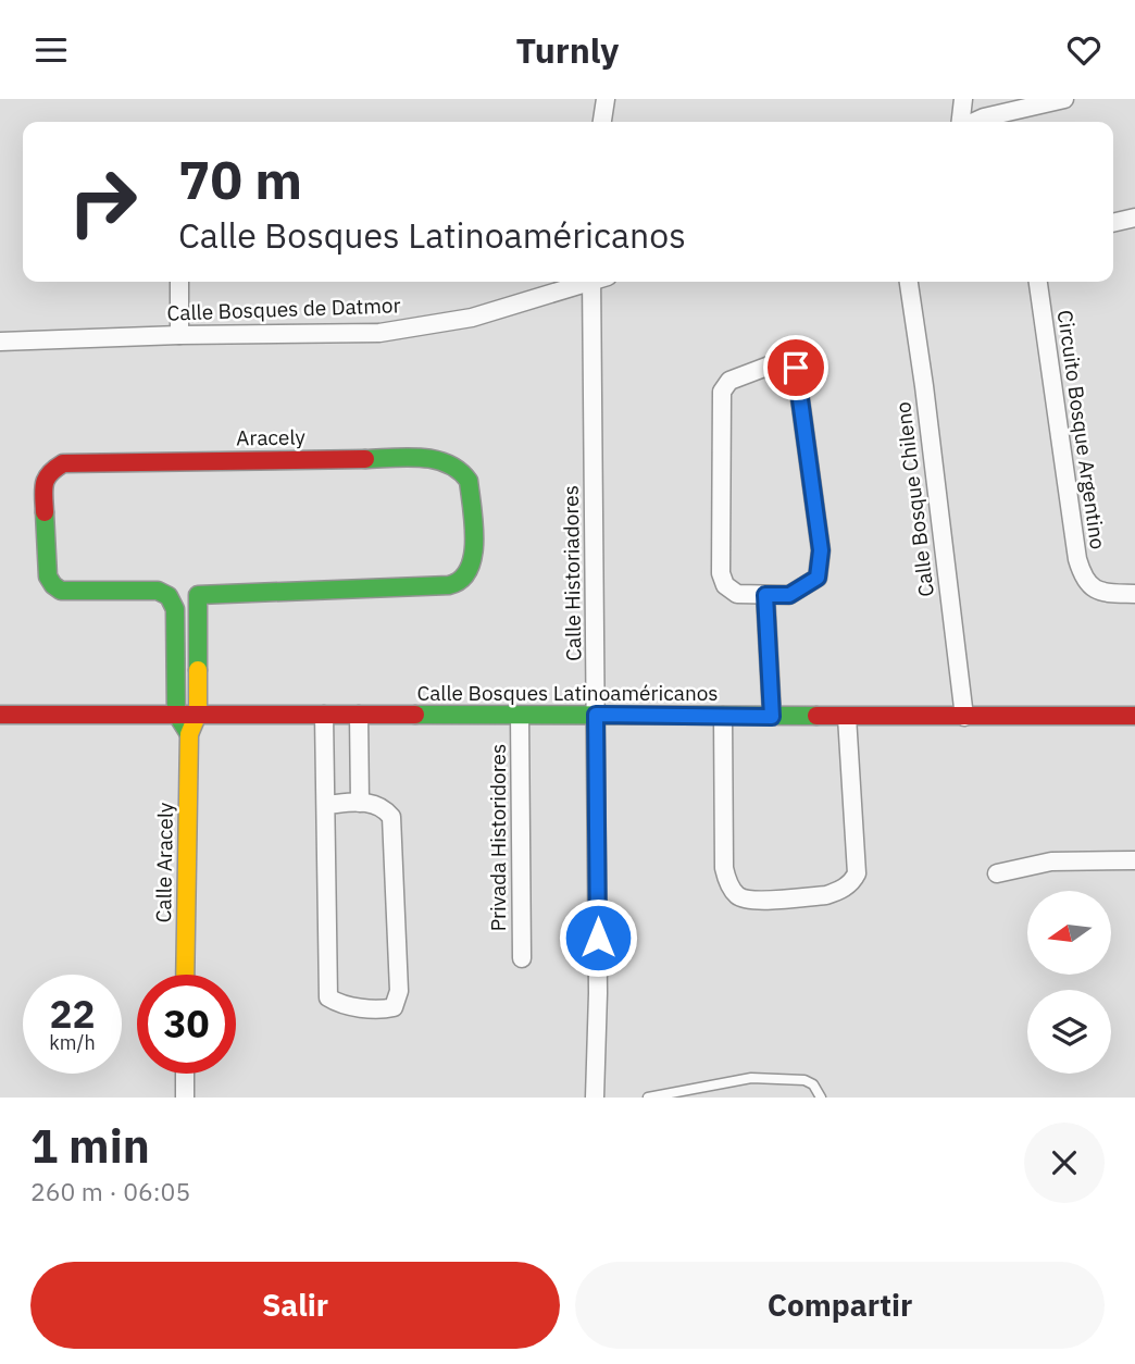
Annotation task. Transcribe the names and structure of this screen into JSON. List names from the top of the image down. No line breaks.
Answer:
{"streets":{"street":["Calle Bosques de Datmor","Circuito Bosque Argentino","Aracely","Calle Bosque Chileno","Calle Historiadores","Calle Bosques Latinoaméricanos","Privada Historidores","Calle Aracely"]},"crossings":[["Aracely","Calle Bosques Latinoaméricanos"],["Aracely","Calle Aracely"],["Calle Bosque Chileno","Calle Bosques Latinoaméricanos"],["Calle Historiadores","Calle Bosques Latinoaméricanos"],["Calle Bosques Latinoaméricanos","Privada Historidores"],["Calle Bosques Latinoaméricanos","Calle Aracely"]],"north":"left","page":{"header":"Turnly","turn":["70 m","Calle Bosques Latinoaméricanos"],"speed":"22 km/h","limit":"30","heading":["1 min","260 m · 06:05"],"buttons":["Salir","Compartir"]}}
